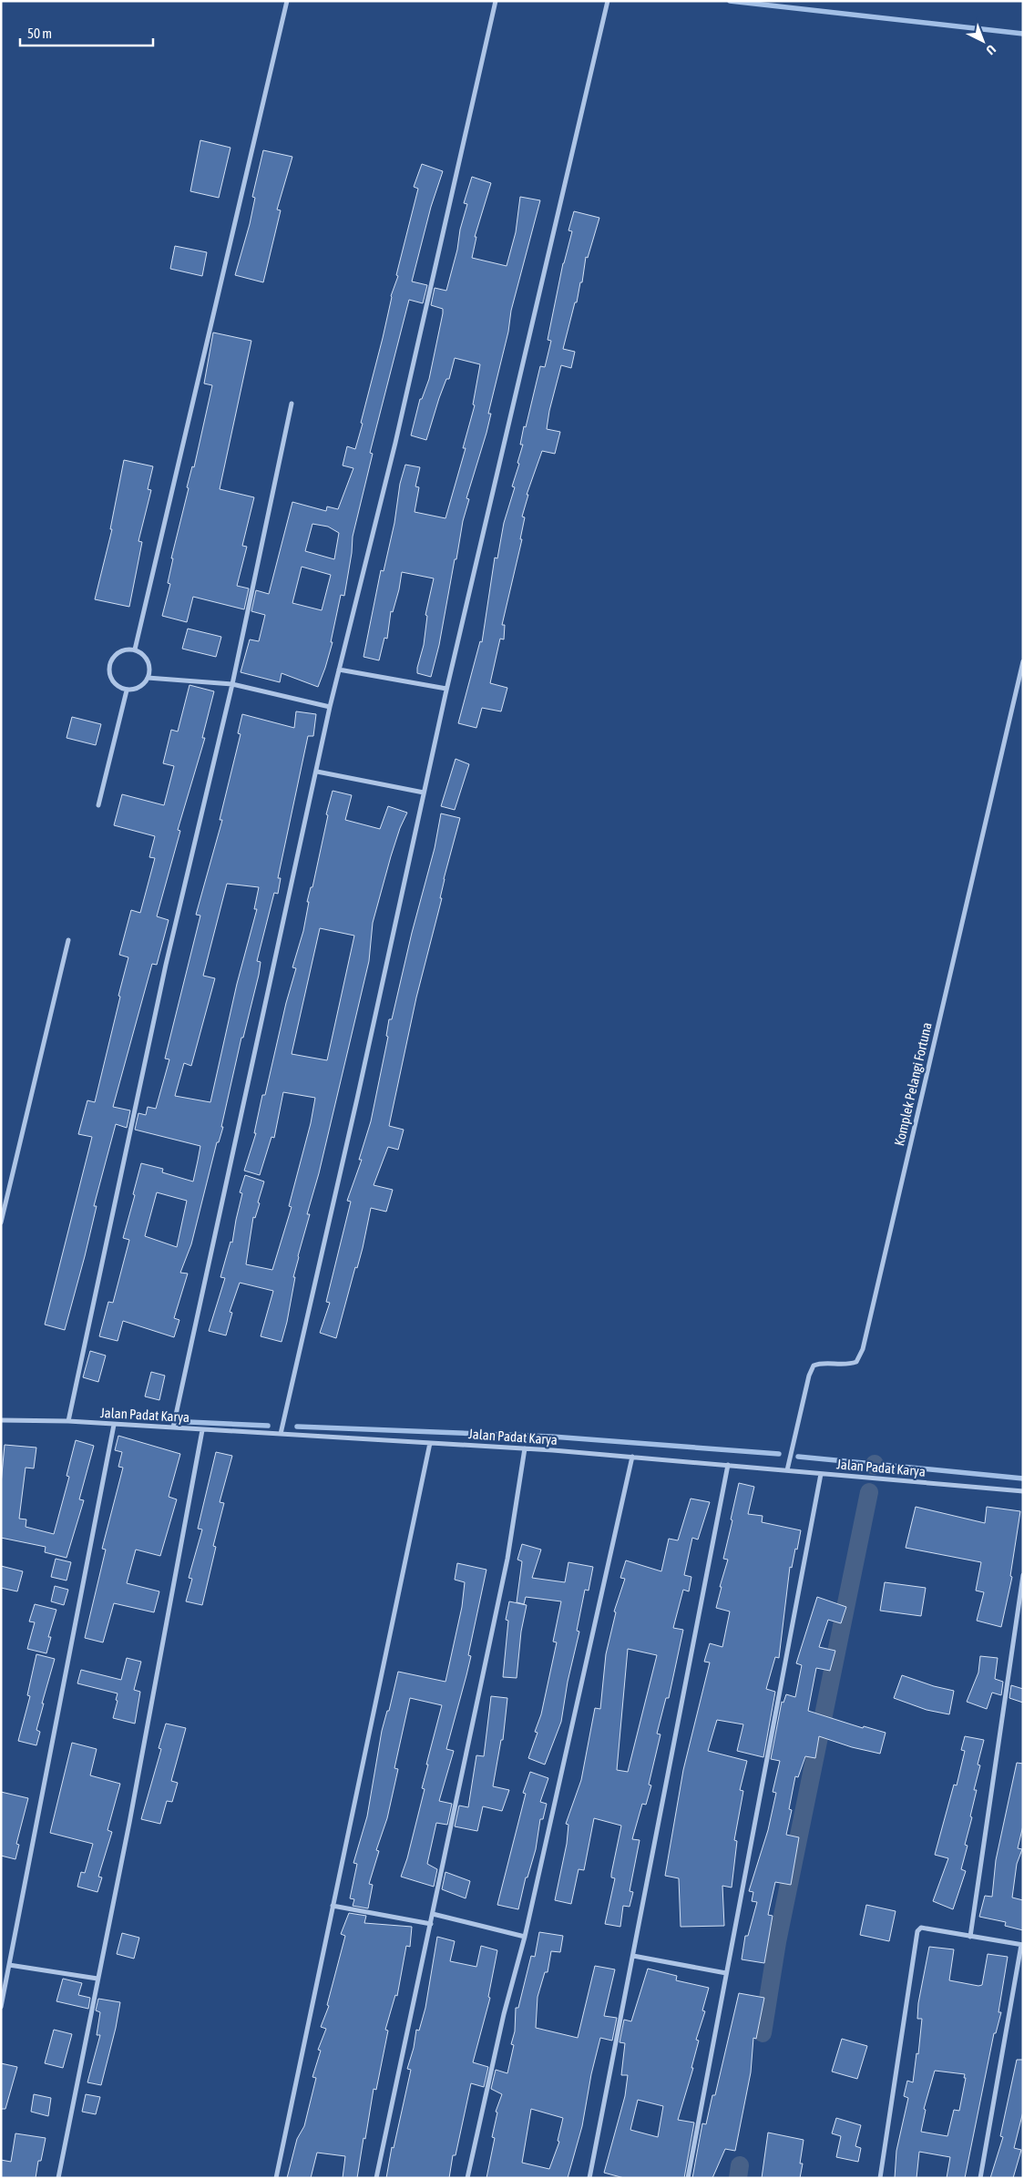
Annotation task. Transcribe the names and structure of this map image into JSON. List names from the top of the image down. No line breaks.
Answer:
{"streets":{"street":["Komplek Pelangi Fortuna","Jalan Padat Karya"]},"crossings":[["Komplek Pelangi Fortuna","Jalan Padat Karya"]],"scale_bar":"50 m","north":"bottom right"}
